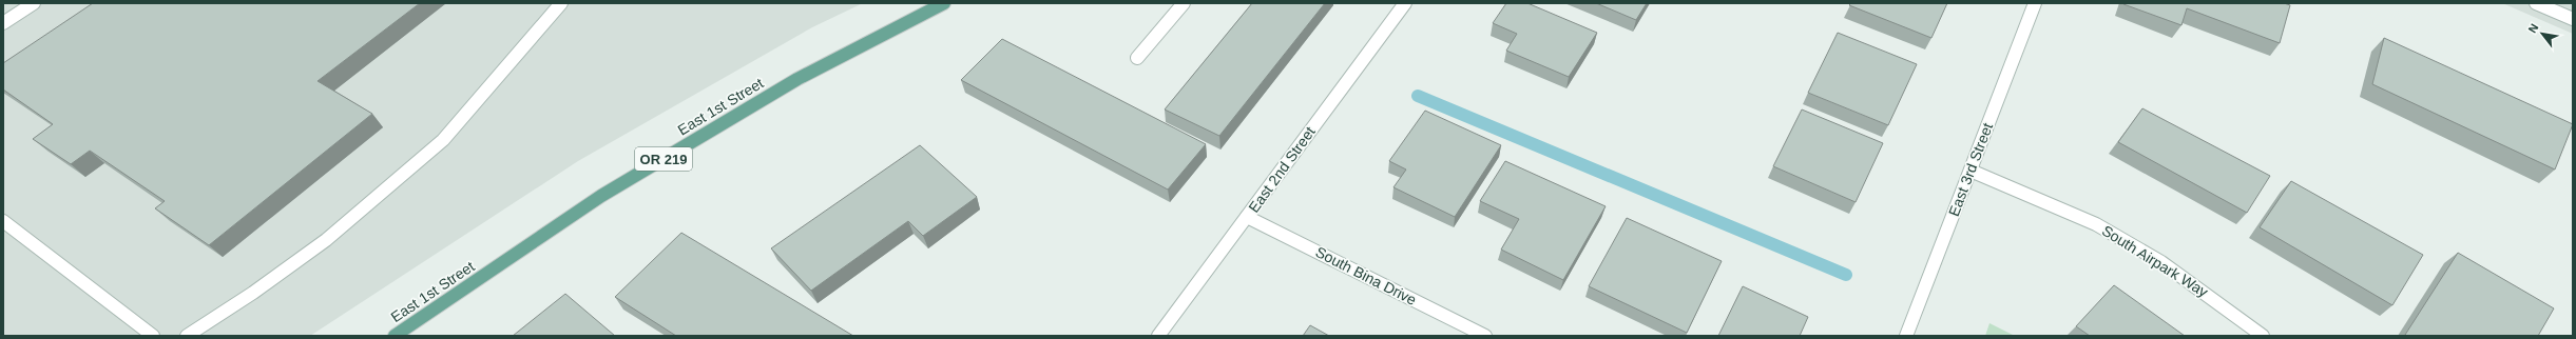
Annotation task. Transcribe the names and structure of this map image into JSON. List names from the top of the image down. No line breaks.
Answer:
{"streets":{"main road":["East 1st Street","OR 219"],"street":["East 2nd Street","East 3rd Street","South Airpark Way","South Bina Drive"]},"crossings":[["East 2nd Street","South Bina Drive"],["East 3rd Street","South Airpark Way"]],"north":"top left"}
